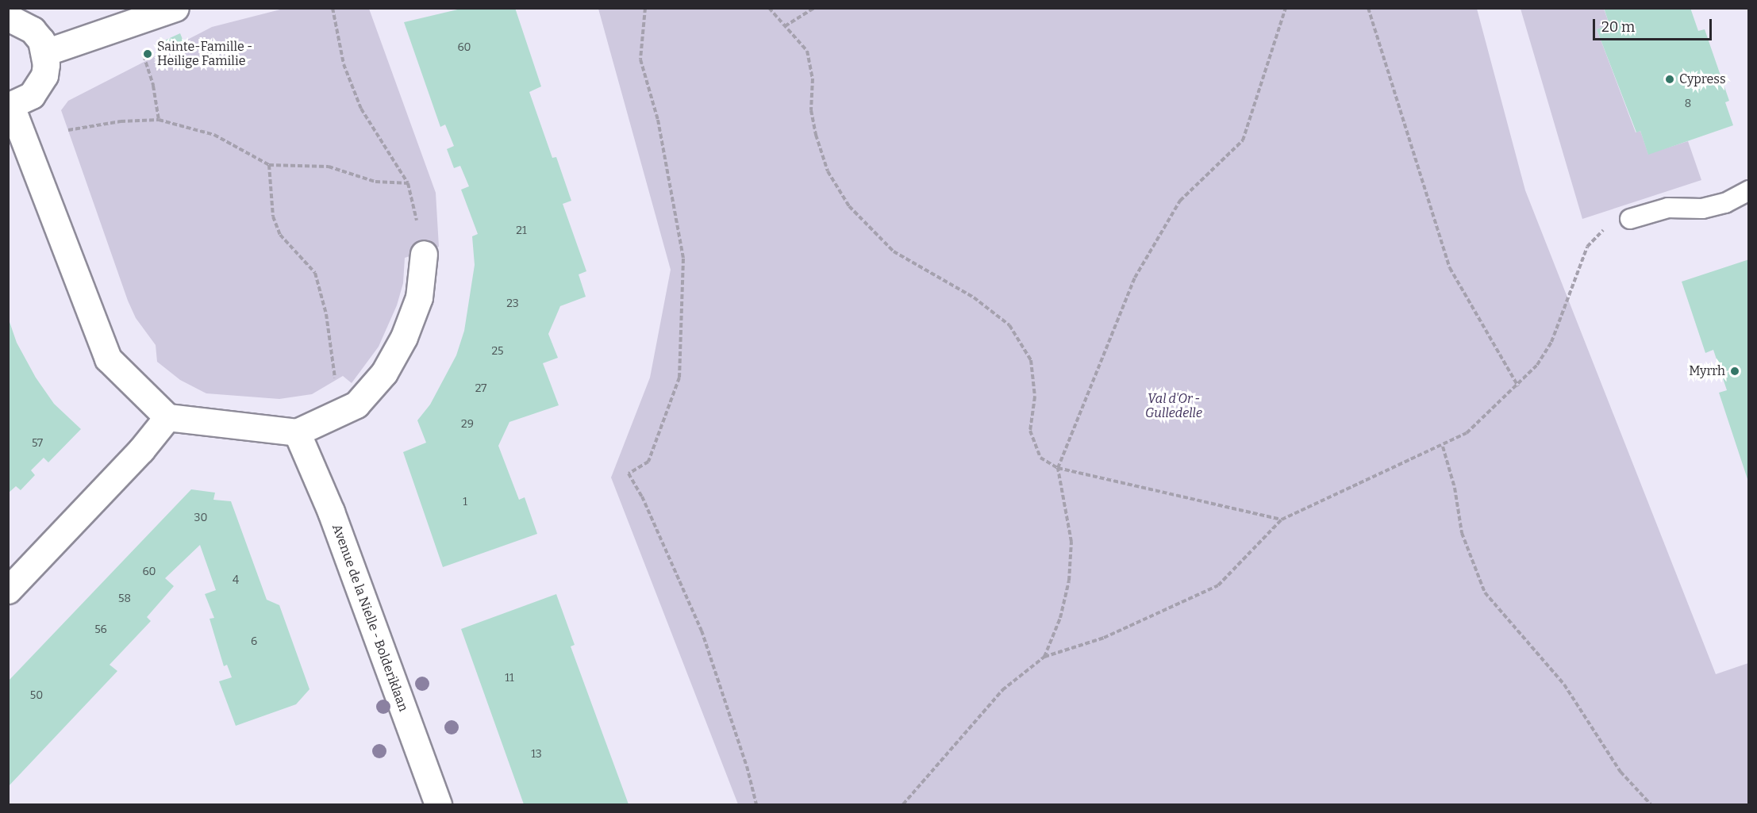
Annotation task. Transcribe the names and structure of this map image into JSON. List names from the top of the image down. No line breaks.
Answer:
{"streets":{"street":["Avenue de la Nielle - Bolderiklaan"]},"parks":["Val d'Or - Gulledelle"],"places":["Sainte-Famille - Heilige Familie","Cypress","Myrrh"],"house_numbers":["60","8","21","23","25","27","29","57","1","30","60","4","58","56","6","11","50","13"],"scale_bar":"20 m"}
